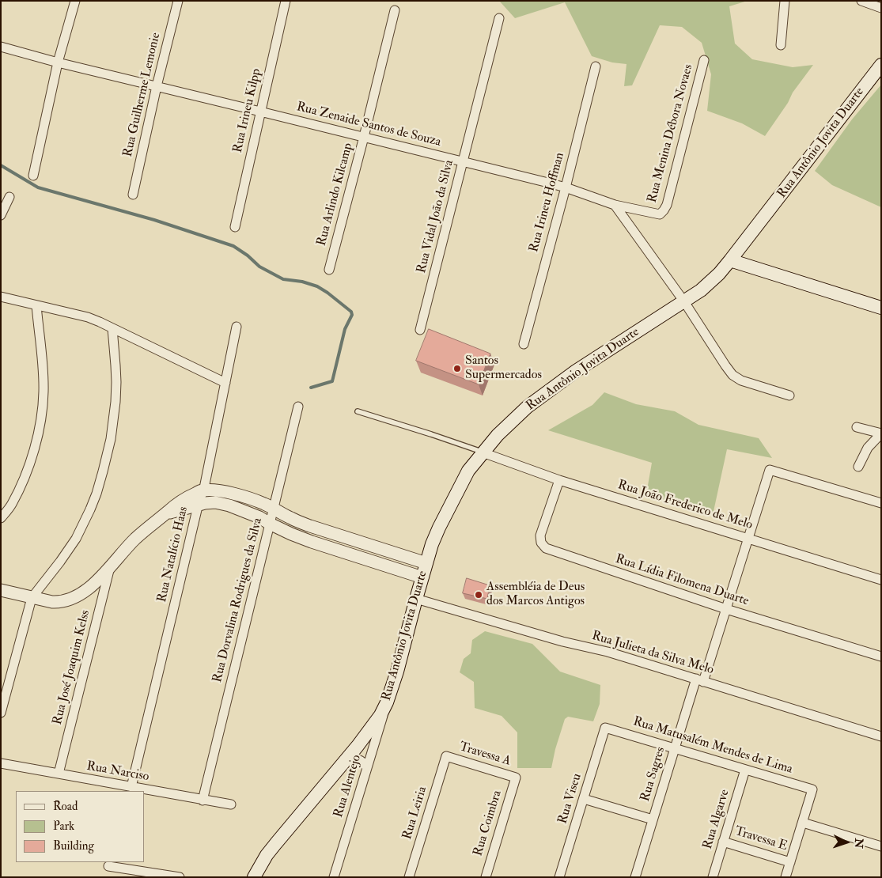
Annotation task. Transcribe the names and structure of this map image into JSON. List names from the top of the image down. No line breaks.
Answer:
{"streets":{"main road":["Rua Antônio Jovita Duarte"],"street":["Rua Guilherme Lemonie","Rua Irineu Kilpp","Rua Zenaide Santos de Souza","Rua Menina Débora Novaes","Rua Arlindo Kilcamp","Rua Irineu Hoffman","Rua Vidal João da Silva","Rua João Frederico de Melo","Rua Natalício Haas","Rua Lídia Filomena Duarte","Rua Dorvalina Rodrigues da Silva","Rua Julieta da Silva Melo","Rua José Joaquim Kelss","Rua Matusalém Mendes de Lima","Travessa A","Rua Narciso","Rua Sagres","Rua Alentejo","Rua Viseu","Rua Leiria","Rua Algarve","Rua Coimbra","Travessa E"]},"crossings":[["Rua Guilherme Lemonie","Rua Zenaide Santos de Souza"],["Rua Irineu Kilpp","Rua Zenaide Santos de Souza"],["Rua Zenaide Santos de Souza","Rua Menina Débora Novaes"],["Rua Zenaide Santos de Souza","Rua Arlindo Kilcamp"],["Rua Zenaide Santos de Souza","Rua Irineu Hoffman"],["Rua Zenaide Santos de Souza","Rua Vidal João da Silva"],["Rua Antônio Jovita Duarte","Rua João Frederico de Melo"],["Rua Antônio Jovita Duarte","Rua Julieta da Silva Melo"],["Rua Antônio Jovita Duarte","Rua Alentejo"],["Rua João Frederico de Melo","Rua Lídia Filomena Duarte"],["Rua João Frederico de Melo","Rua Sagres"],["Rua Natalício Haas","Rua Narciso"],["Rua Lídia Filomena Duarte","Rua Sagres"],["Rua Dorvalina Rodrigues da Silva","Rua Narciso"],["Rua Julieta da Silva Melo","Rua Sagres"],["Rua José Joaquim Kelss","Rua Narciso"],["Rua Matusalém Mendes de Lima","Rua Sagres"],["Rua Matusalém Mendes de Lima","Rua Viseu"],["Rua Matusalém Mendes de Lima","Rua Algarve"],["Travessa A","Rua Leiria"],["Travessa A","Rua Coimbra"],["Rua Algarve","Travessa E"]],"places":["Santos Supermercados","Assembléia de Deus dos Marcos Antigos"],"legend":["Road","Park","Building"],"north":"right"}
